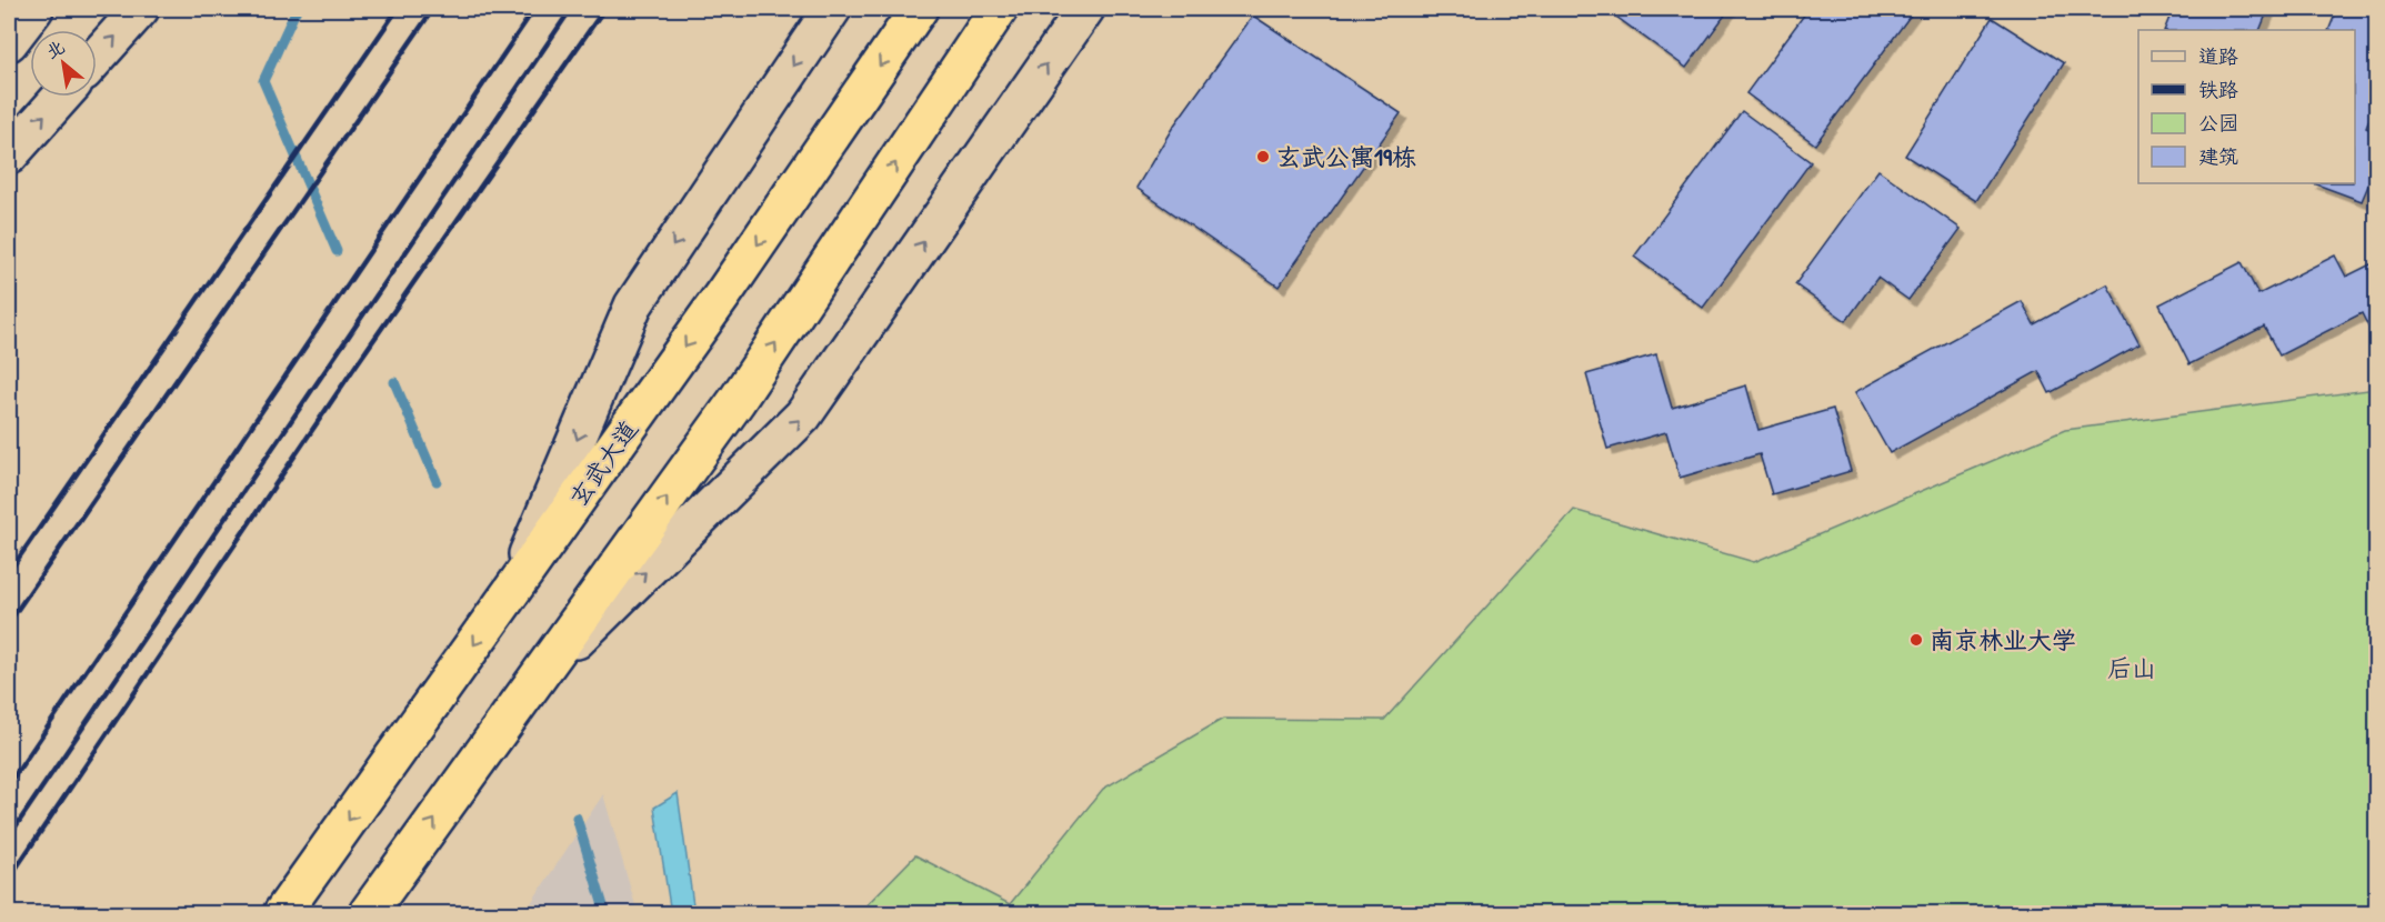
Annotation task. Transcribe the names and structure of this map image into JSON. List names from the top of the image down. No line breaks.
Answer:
{"streets":{"highway":["玄武大道"]},"parks":["后山"],"places":["玄武公寓19栋","南京林业大学"],"legend":["道路","铁路","公园","建筑"],"north":"top left"}
